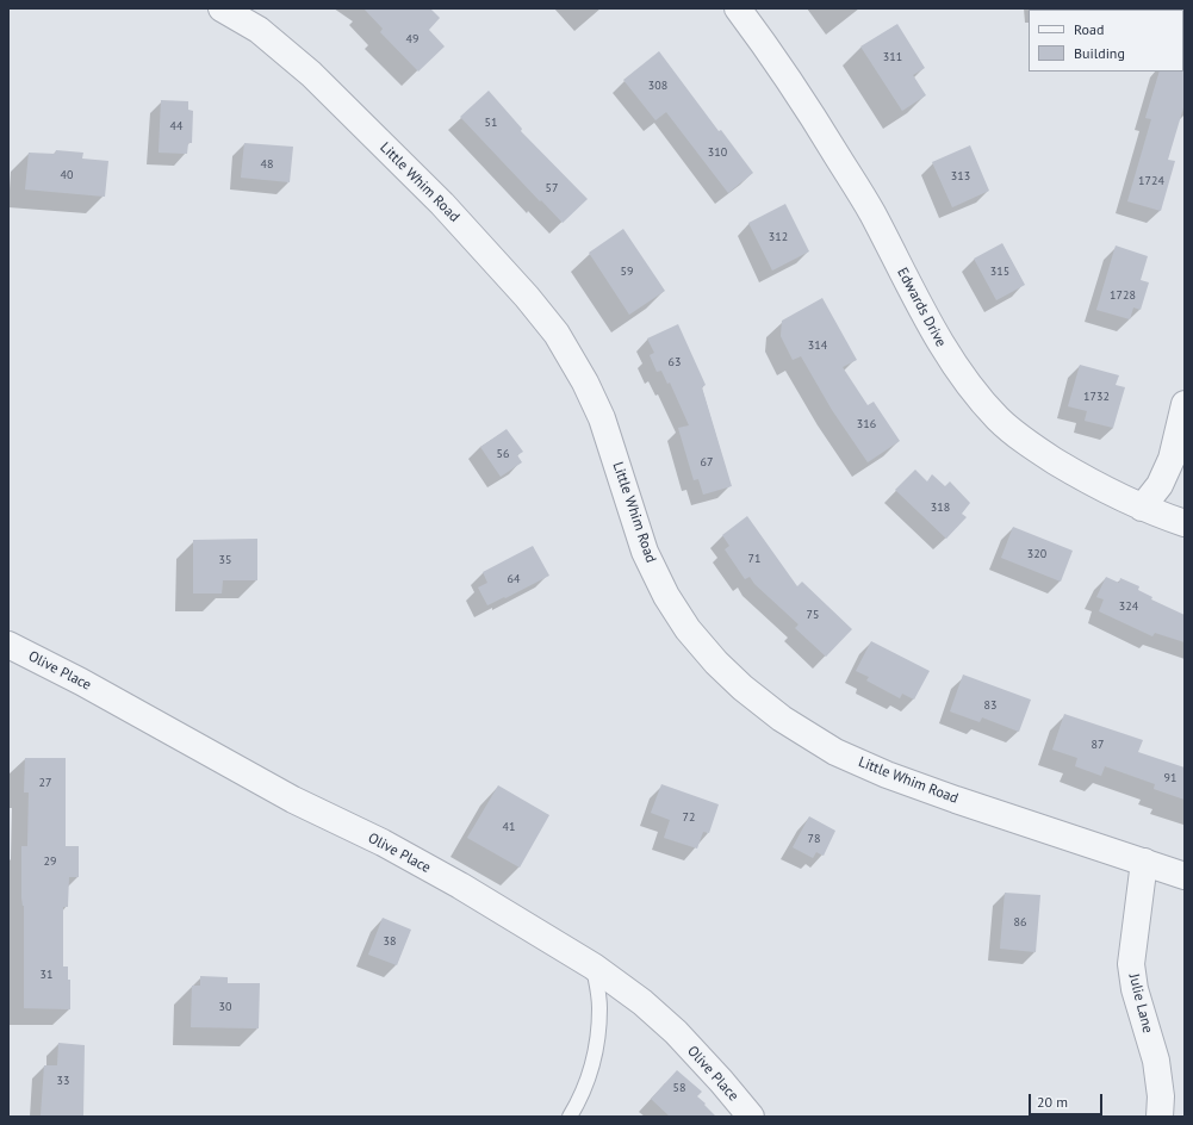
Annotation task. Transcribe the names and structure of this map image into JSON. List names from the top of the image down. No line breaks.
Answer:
{"streets":{"street":["Little Whim Road","Edwards Drive","Olive Place","Julie Lane"]},"crossings":[["Little Whim Road","Julie Lane"]],"house_numbers":["49","311","308","51","44","310","48","40","313","1724","57","312","59","315","1728","314","63","1732","316","56","67","318","320","71","35","64","324","75","83","87","91","27","72","41","78","29","86","38","31","30","33","58"],"legend":["Road","Building"],"scale_bar":"20 m"}
